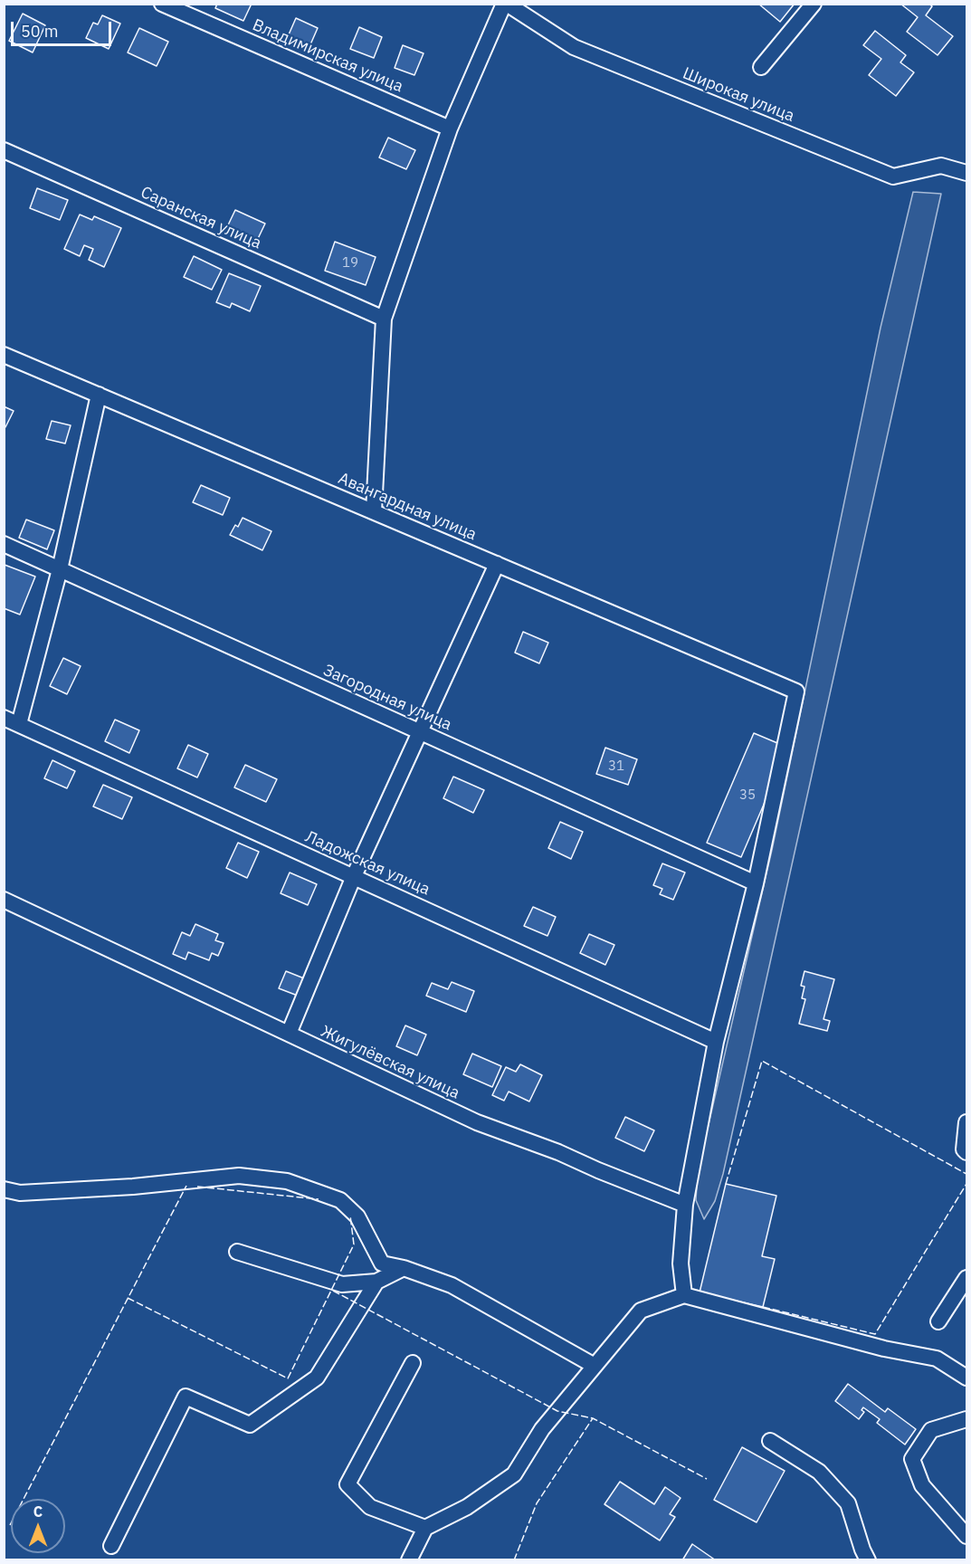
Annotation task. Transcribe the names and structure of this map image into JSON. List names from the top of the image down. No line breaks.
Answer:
{"streets":{"street":["Владимирская улица","Широкая улица","Саранская улица","Авангардная улица","Загородная улица","Ладожская улица","Жигулёвская улица"]},"crossings":[["Авангардная улица","Загородная улица"]],"house_numbers":["19","31","35"],"scale_bar":"50 m","north":"top"}
